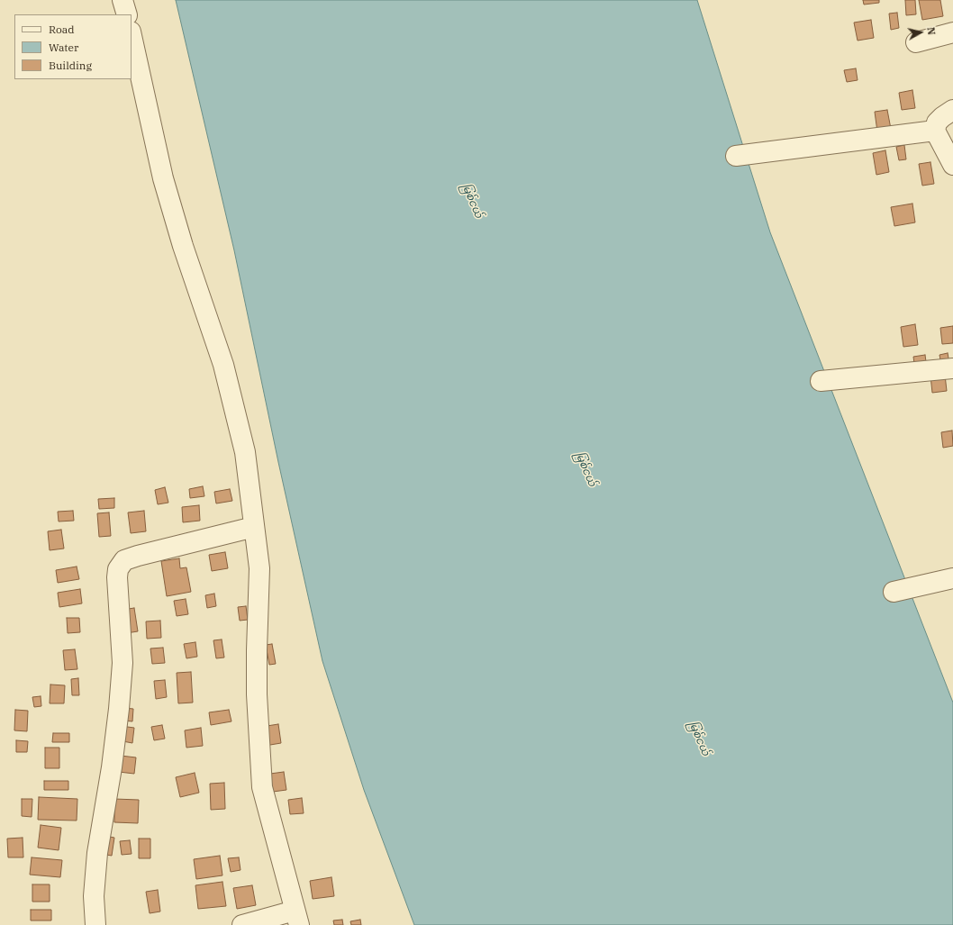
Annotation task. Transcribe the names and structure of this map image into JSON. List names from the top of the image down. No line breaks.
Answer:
{"water":["မြစ်ငယ်"],"legend":["Road","Water","Building"],"north":"right"}
